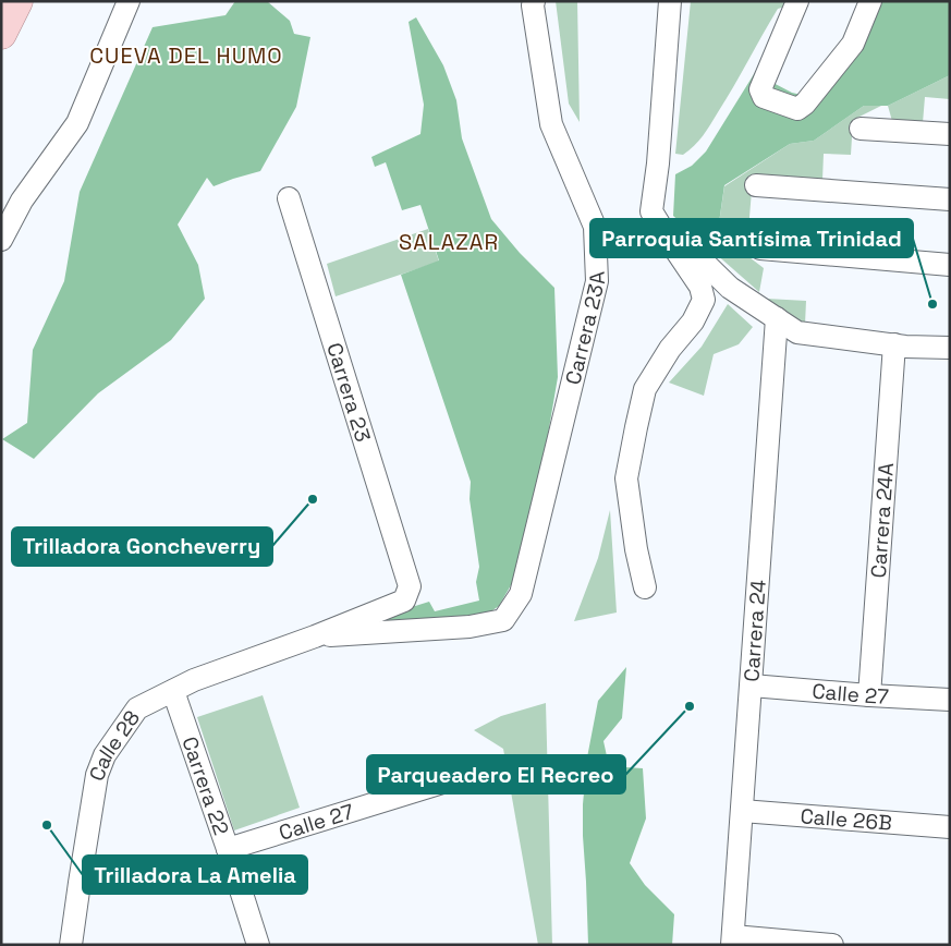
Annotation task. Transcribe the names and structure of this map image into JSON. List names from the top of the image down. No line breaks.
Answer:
{"streets":{"street":["Carrera 23A","Carrera 23","Carrera 24A","Carrera 24","Calle 27","Calle 28","Carrera 22","Calle 26B"]},"crossings":[["Carrera 23A","Calle 28"],["Carrera 23","Calle 28"],["Carrera 24A","Calle 27"],["Carrera 24","Calle 27"],["Carrera 24","Calle 26B"],["Calle 27","Carrera 22"],["Calle 28","Carrera 22"]],"districts":["CUEVA DEL HUMO","SALAZAR"],"places":["Parroquia Santísima Trinidad","Trilladora Goncheverry","Parqueadero El Recreo","Trilladora La Amelia"]}
